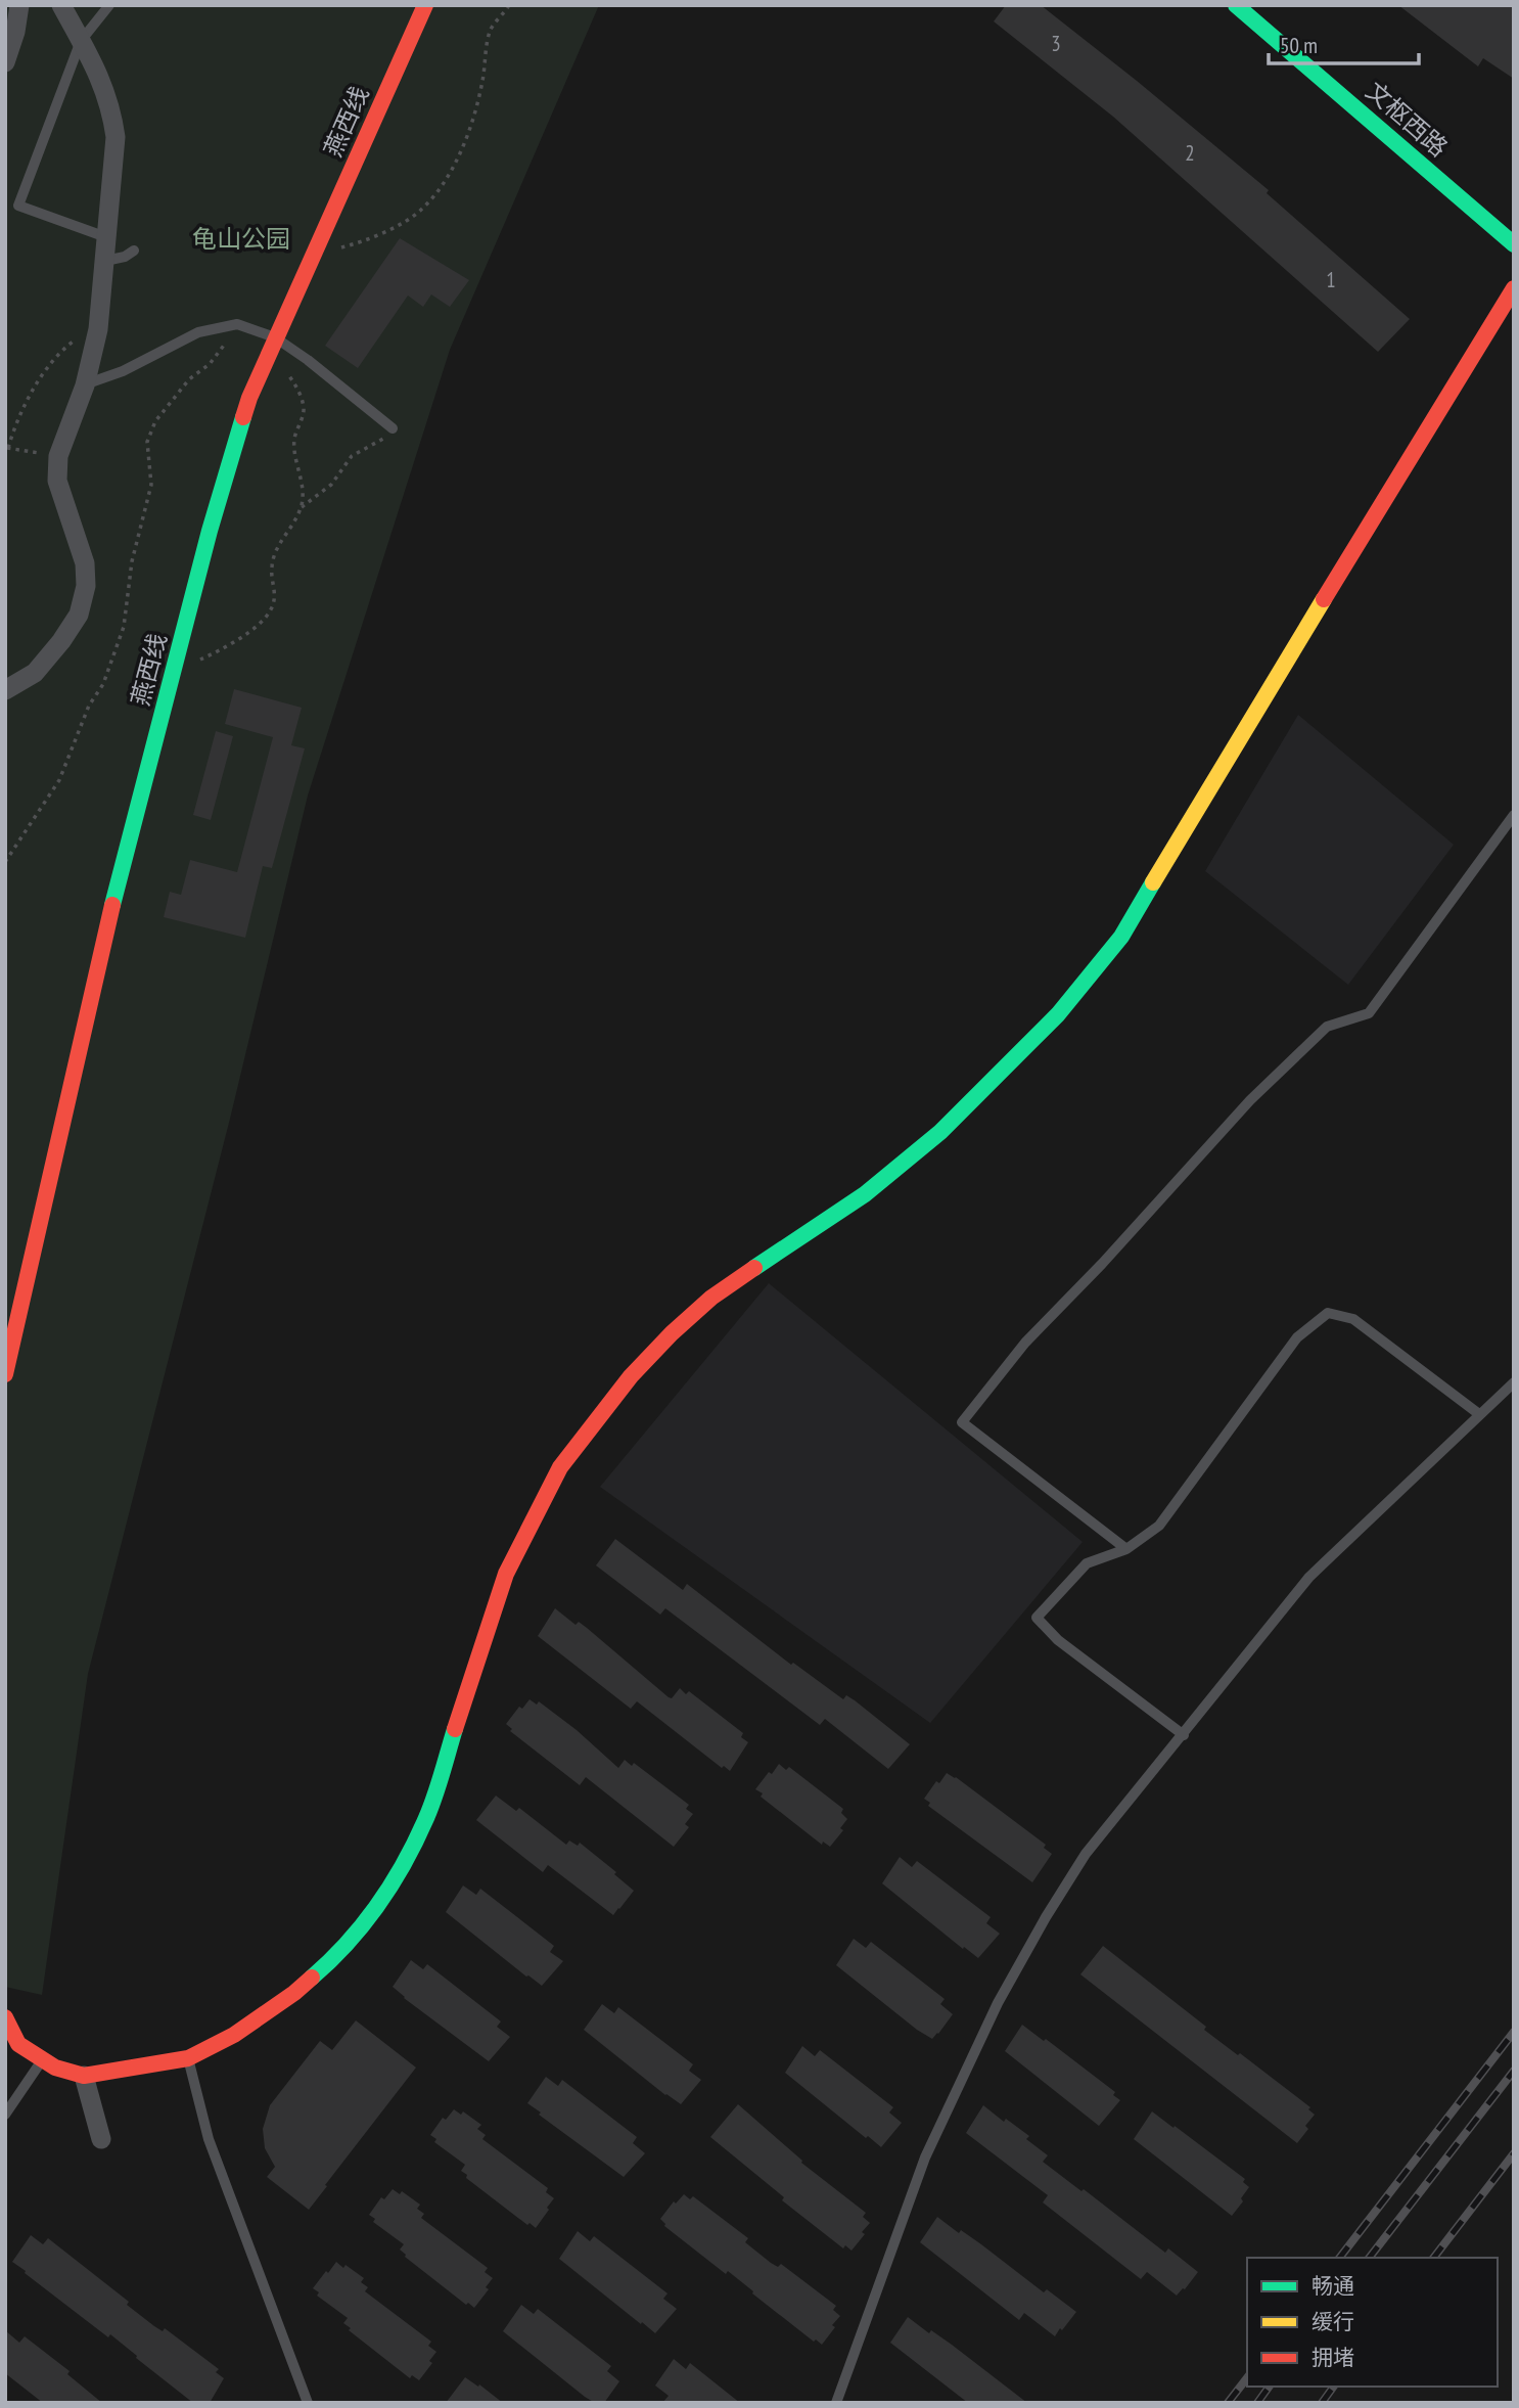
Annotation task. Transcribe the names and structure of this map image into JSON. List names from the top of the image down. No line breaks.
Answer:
{"streets":{"street":["文枢西路","燕西线"]},"parks":["龟山公园"],"house_numbers":["3","2","1"],"legend":["畅通","缓行","拥堵"],"scale_bar":"50 m"}
